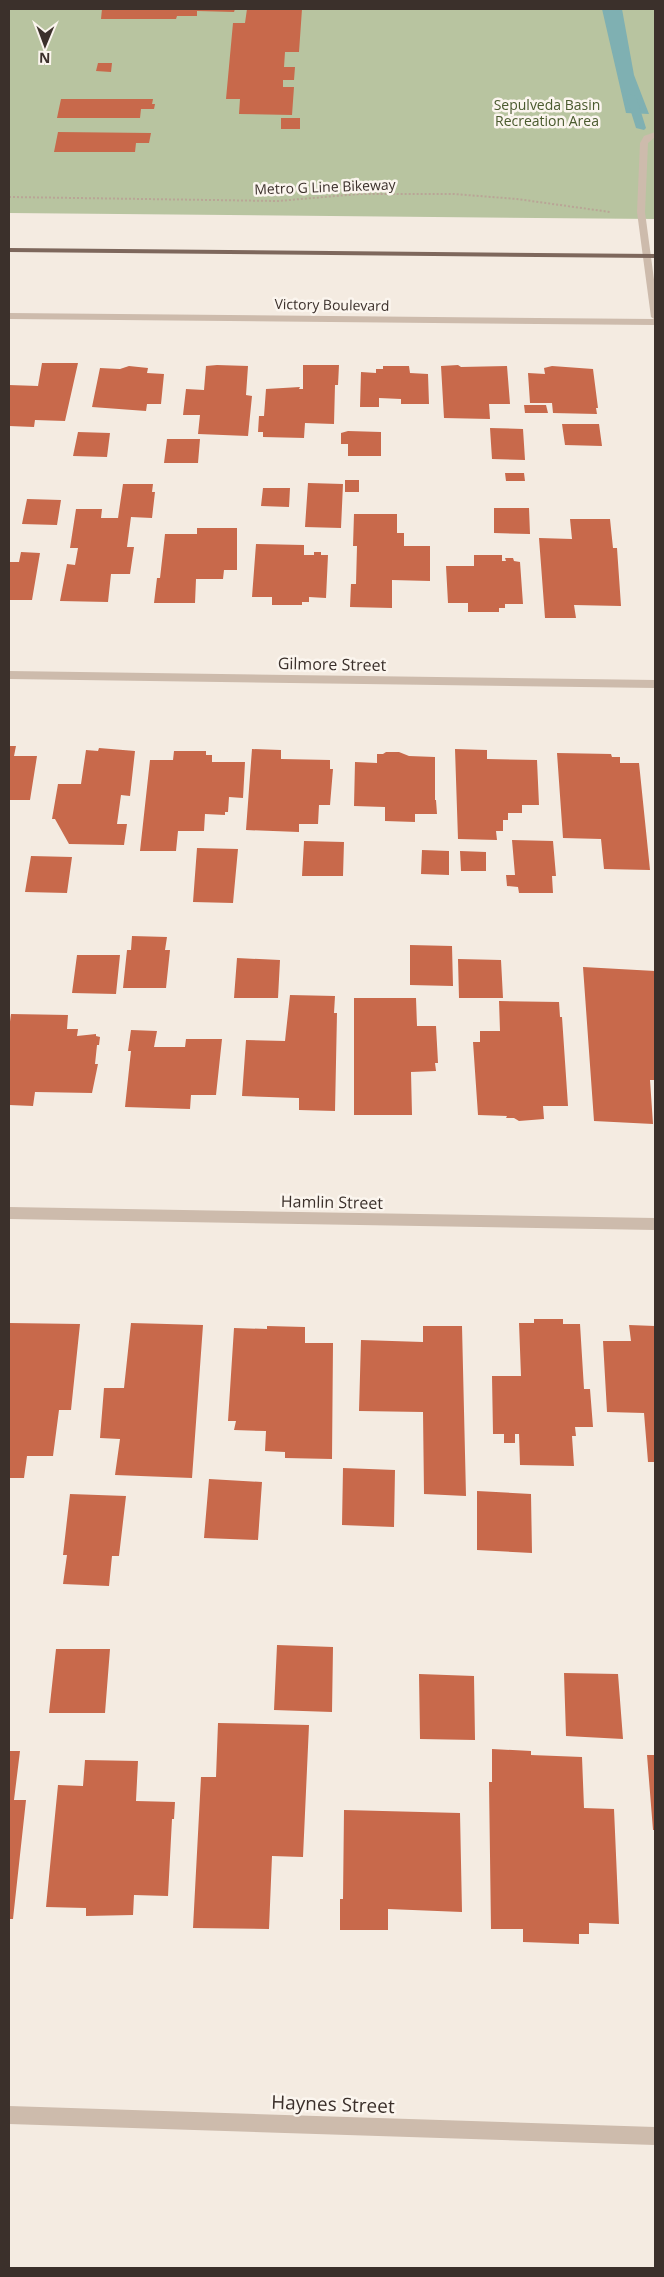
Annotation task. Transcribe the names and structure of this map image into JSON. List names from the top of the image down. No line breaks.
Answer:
{"streets":{"street":["Victory Boulevard","Gilmore Street","Hamlin Street","Haynes Street"],"path":["Metro G Line Bikeway"]},"parks":["Sepulveda Basin Recreation Area"],"north":"bottom"}
